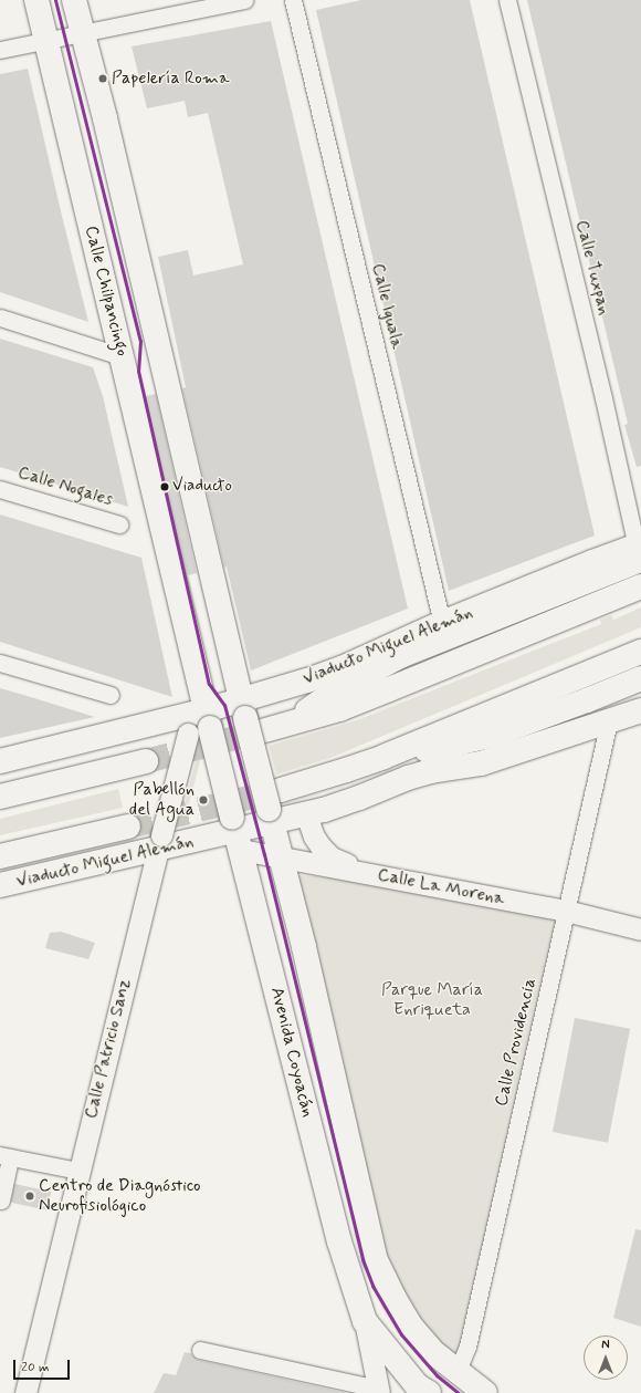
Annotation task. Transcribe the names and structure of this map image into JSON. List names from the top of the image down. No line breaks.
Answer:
{"streets":{"main road":["Calle Chilpancingo","Viaducto Miguel Alemán","Avenida Coyoacán"],"street":["Calle Tuxpan","Calle Iguala","Calle Nogales","Calle La Morena","Calle Providencia","Calle Patricio Sanz"]},"crossings":[["Calle Tuxpan","Viaducto Miguel Alemán"],["Calle Chilpancingo","Viaducto Miguel Alemán"],["Calle Chilpancingo","Calle Patricio Sanz"],["Calle Chilpancingo","Avenida Coyoacán"],["Calle Iguala","Viaducto Miguel Alemán"],["Viaducto Miguel Alemán","Calle La Morena"],["Viaducto Miguel Alemán","Calle Providencia"],["Viaducto Miguel Alemán","Calle Patricio Sanz"],["Viaducto Miguel Alemán","Avenida Coyoacán"],["Calle La Morena","Calle Providencia"],["Calle La Morena","Avenida Coyoacán"],["Calle Providencia","Avenida Coyoacán"],["Calle Patricio Sanz","Avenida Coyoacán"]],"parks":["Parque María Enriqueta"],"places":["Papelería Roma","Viaducto","Pabellón del Agua","Centro de Diagnóstico Neurofisiológico"],"scale_bar":"20 m","north":"top"}
